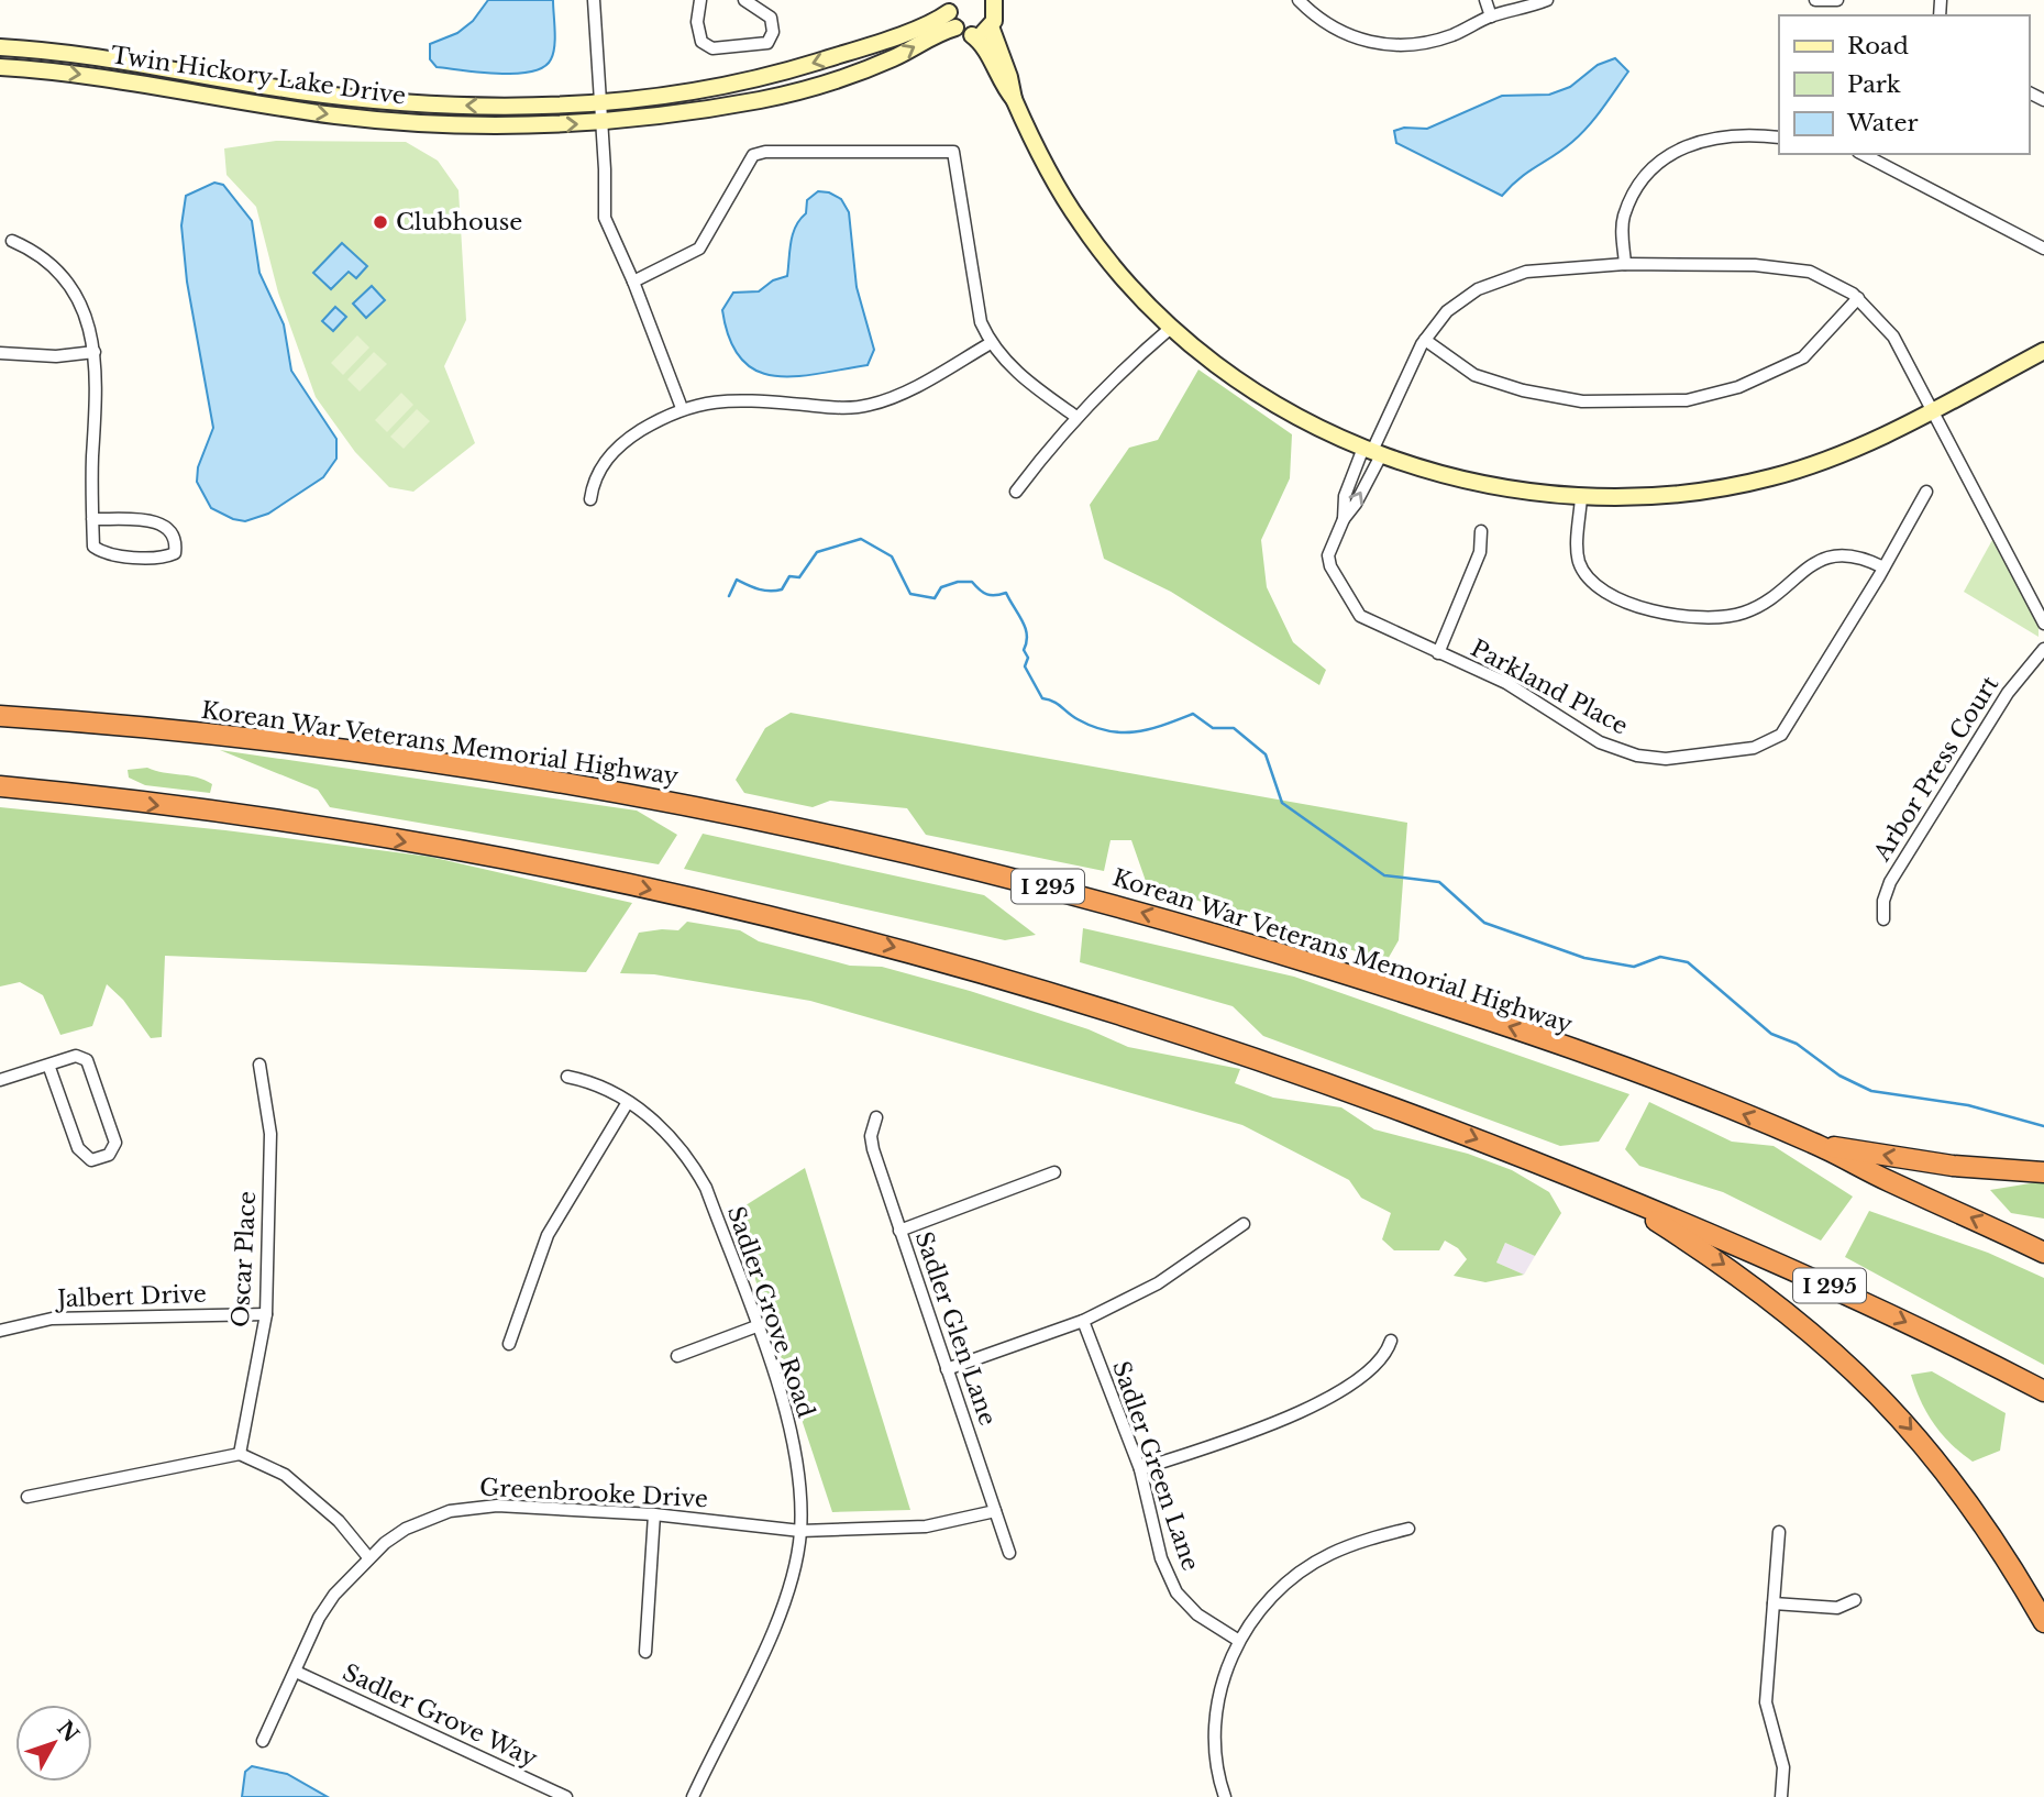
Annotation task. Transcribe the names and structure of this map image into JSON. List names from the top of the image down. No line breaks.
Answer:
{"streets":{"highway":["Korean War Veterans Memorial Highway","I 295"],"street":["Twin Hickory Lake Drive","Parkland Place","Arbor Press Court","Oscar Place","Jalbert Drive","Sadler Grove Road","Sadler Glen Lane","Sadler Green Lane","Greenbrooke Drive","Sadler Grove Way"]},"crossings":[["Oscar Place","Jalbert Drive"],["Sadler Grove Road","Greenbrooke Drive"],["Sadler Glen Lane","Greenbrooke Drive"],["Greenbrooke Drive","Sadler Grove Way"]],"places":["Clubhouse"],"legend":["Road","Park","Water"],"north":"top right"}
